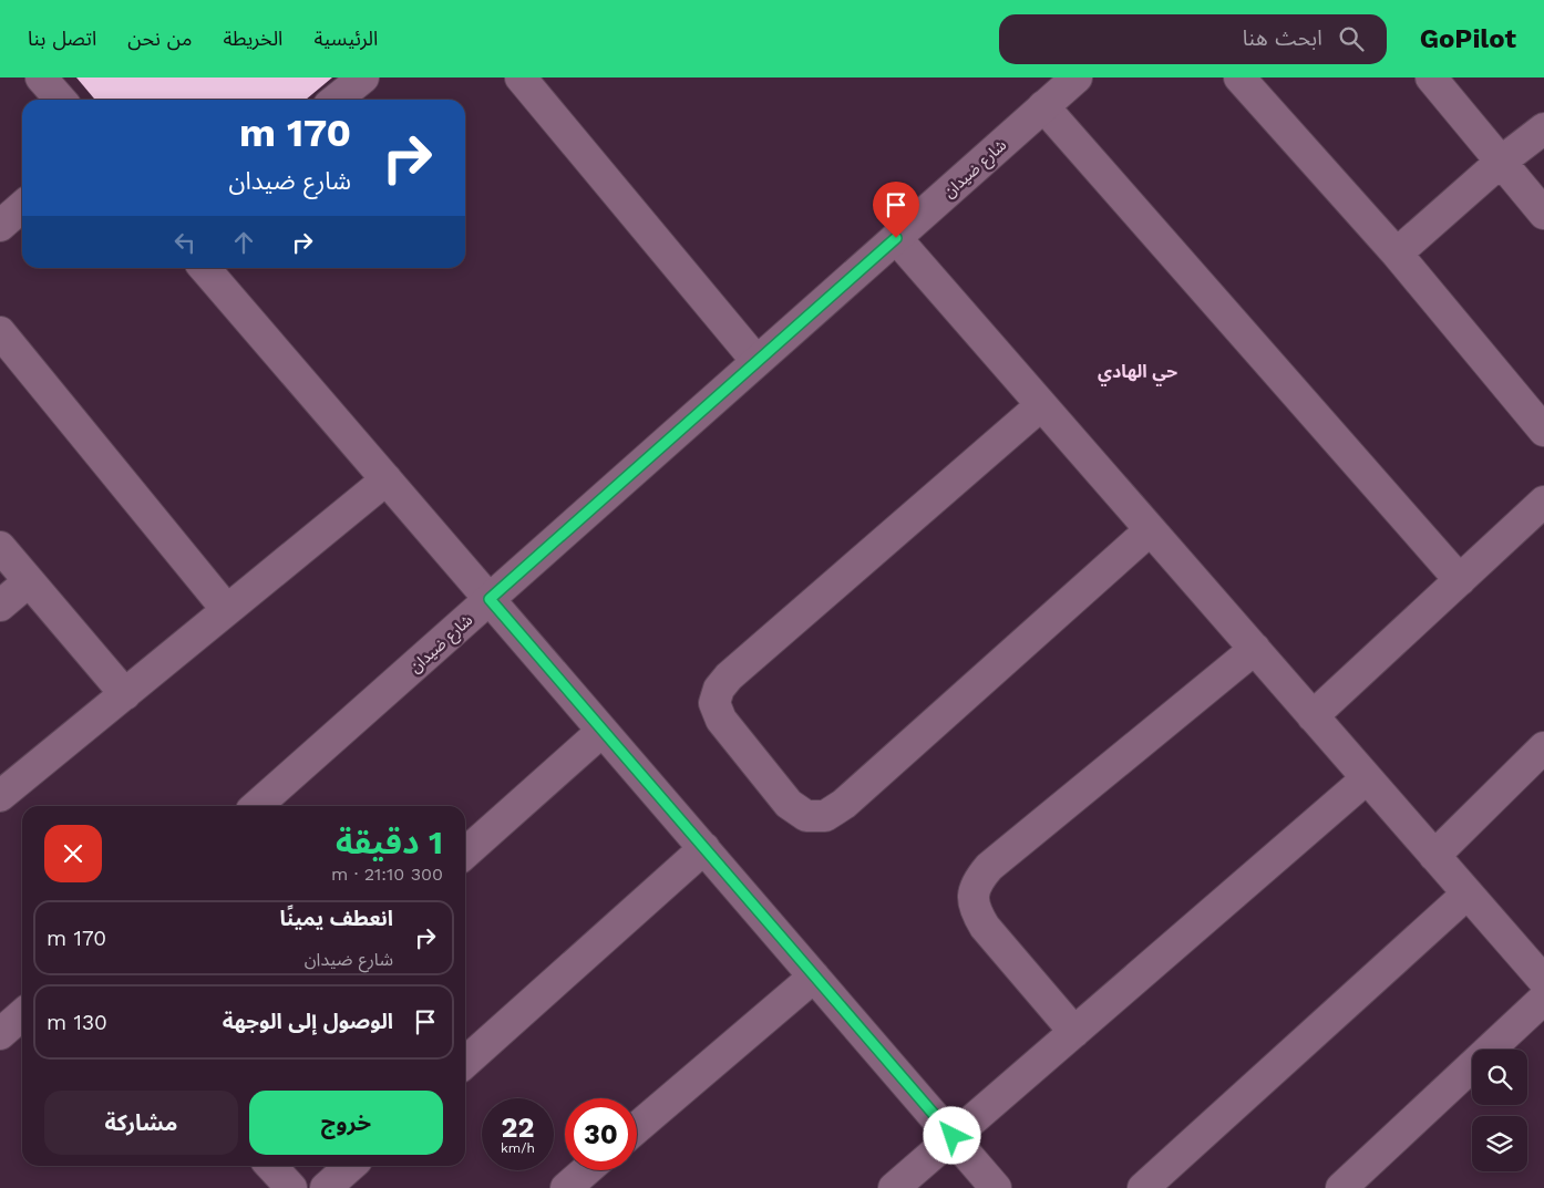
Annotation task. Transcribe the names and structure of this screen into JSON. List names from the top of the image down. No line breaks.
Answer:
{"streets":{"street":["شارع ضيدان"]},"districts":["حي الهادي"],"page":{"header":"GoPilot","search":"ابحث هنا","nav":["الرئيسية","الخريطة","من نحن","اتصل بنا"],"turn":["170 m","شارع ضيدان"],"heading":["1 دقيقة","300 m · 21:10"],"list":[{"name":"انعطف يمينًا","note":"شارع ضيدان","value":"170 m"},{"name":"الوصول إلى الوجهة","value":"130 m"}],"buttons":["خروج","مشاركة"],"speed":"22 km/h","limit":"30"}}
